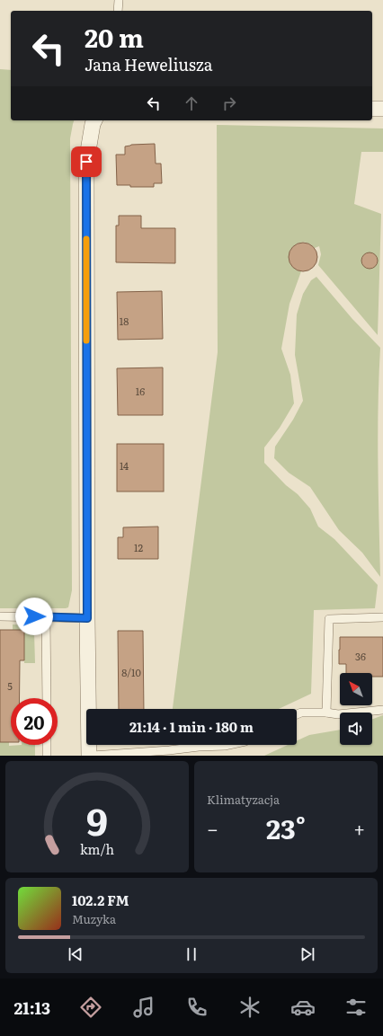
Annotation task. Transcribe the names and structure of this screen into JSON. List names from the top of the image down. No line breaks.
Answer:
{"house_numbers":["18","16","14","12","36","8/10","5"],"north":"top left","page":{"turn":["20 m","Jana Heweliusza"],"limit":"20","trip":"21:14 · 1 min · 180 m","tile":"Klimatyzacja","heat":["−","23°","+"],"song":["102.2 FM","Muzyka"],"tabs":"21:13","gauge":["9","km/h"]}}
